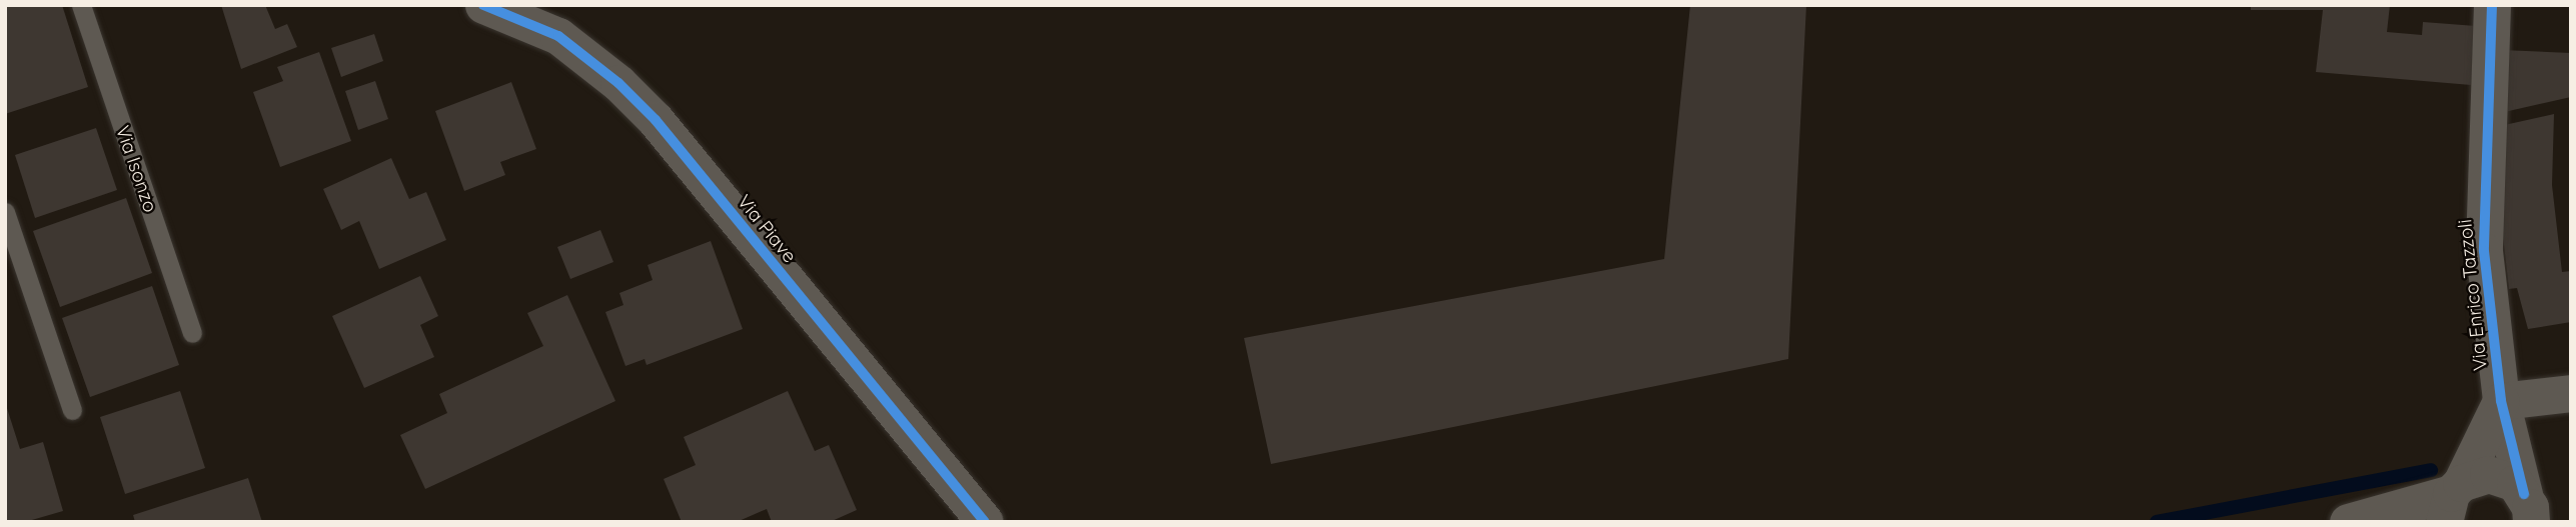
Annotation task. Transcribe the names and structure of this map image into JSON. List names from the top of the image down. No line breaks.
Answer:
{"streets":{"street":["Via Piave","Via Enrico Tazzoli"],"lane":["Via Isonzo"]}}
